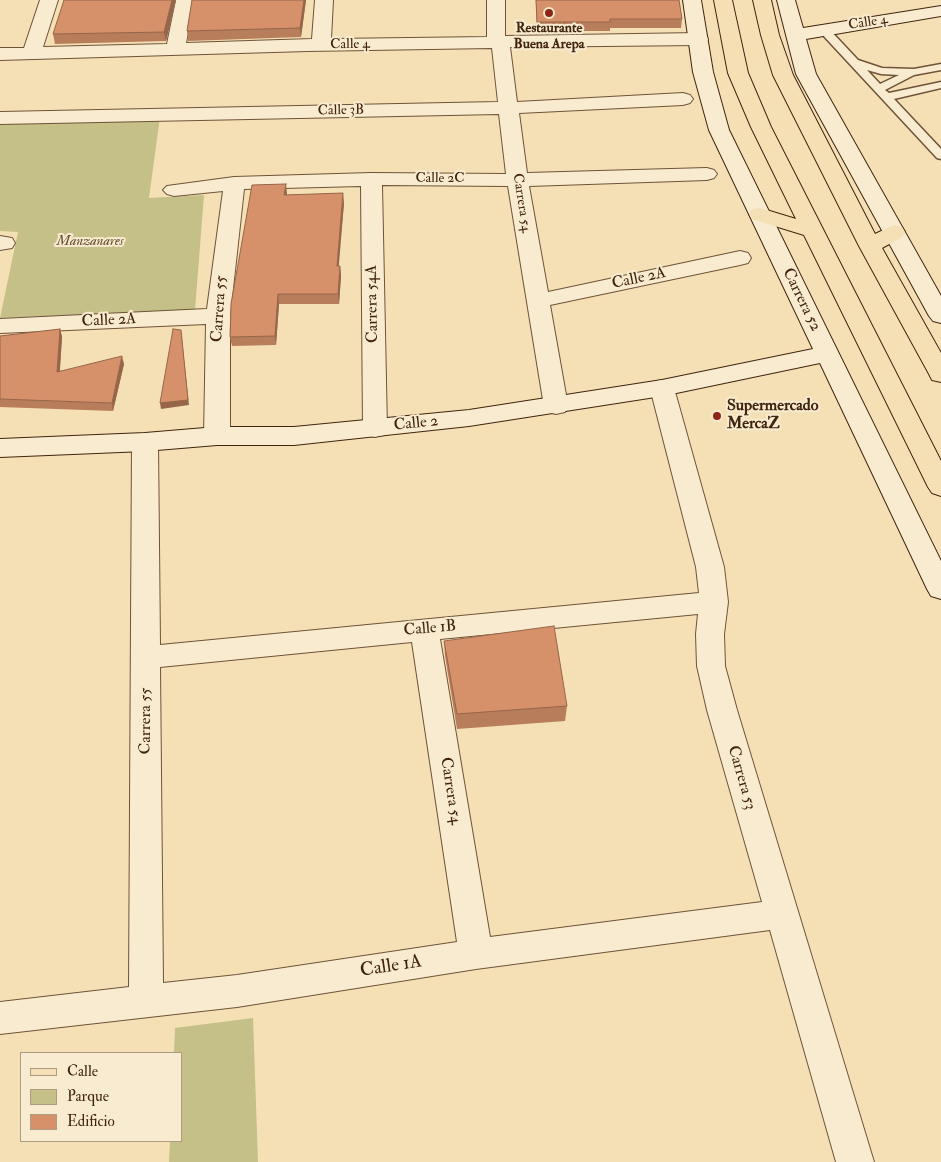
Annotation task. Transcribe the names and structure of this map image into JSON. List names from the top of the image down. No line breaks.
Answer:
{"streets":{"street":["Calle 4","Calle 3B","Calle 2C","Carrera 54","Calle 2A","Carrera 52","Carrera 54A","Carrera 55","Calle 2","Calle 1B","Carrera 53","Calle 1A"]},"crossings":[["Calle 4","Carrera 54"],["Calle 4","Carrera 52"],["Calle 3B","Carrera 54"],["Calle 2C","Carrera 54"],["Calle 2C","Carrera 54A"],["Calle 2C","Carrera 55"],["Carrera 54","Calle 2A"],["Carrera 54","Calle 2"],["Carrera 54","Calle 1B"],["Carrera 54","Calle 1A"],["Calle 2A","Carrera 55"],["Carrera 52","Calle 2"],["Carrera 54A","Calle 2"],["Carrera 55","Calle 2"],["Carrera 55","Calle 1B"],["Carrera 55","Calle 1A"],["Calle 2","Carrera 53"],["Calle 1B","Carrera 53"],["Carrera 53","Calle 1A"]],"parks":["Manzanares"],"places":["Restaurante Buena Arepa","Supermercado MercaZ"],"legend":["Calle","Parque","Edificio"]}
